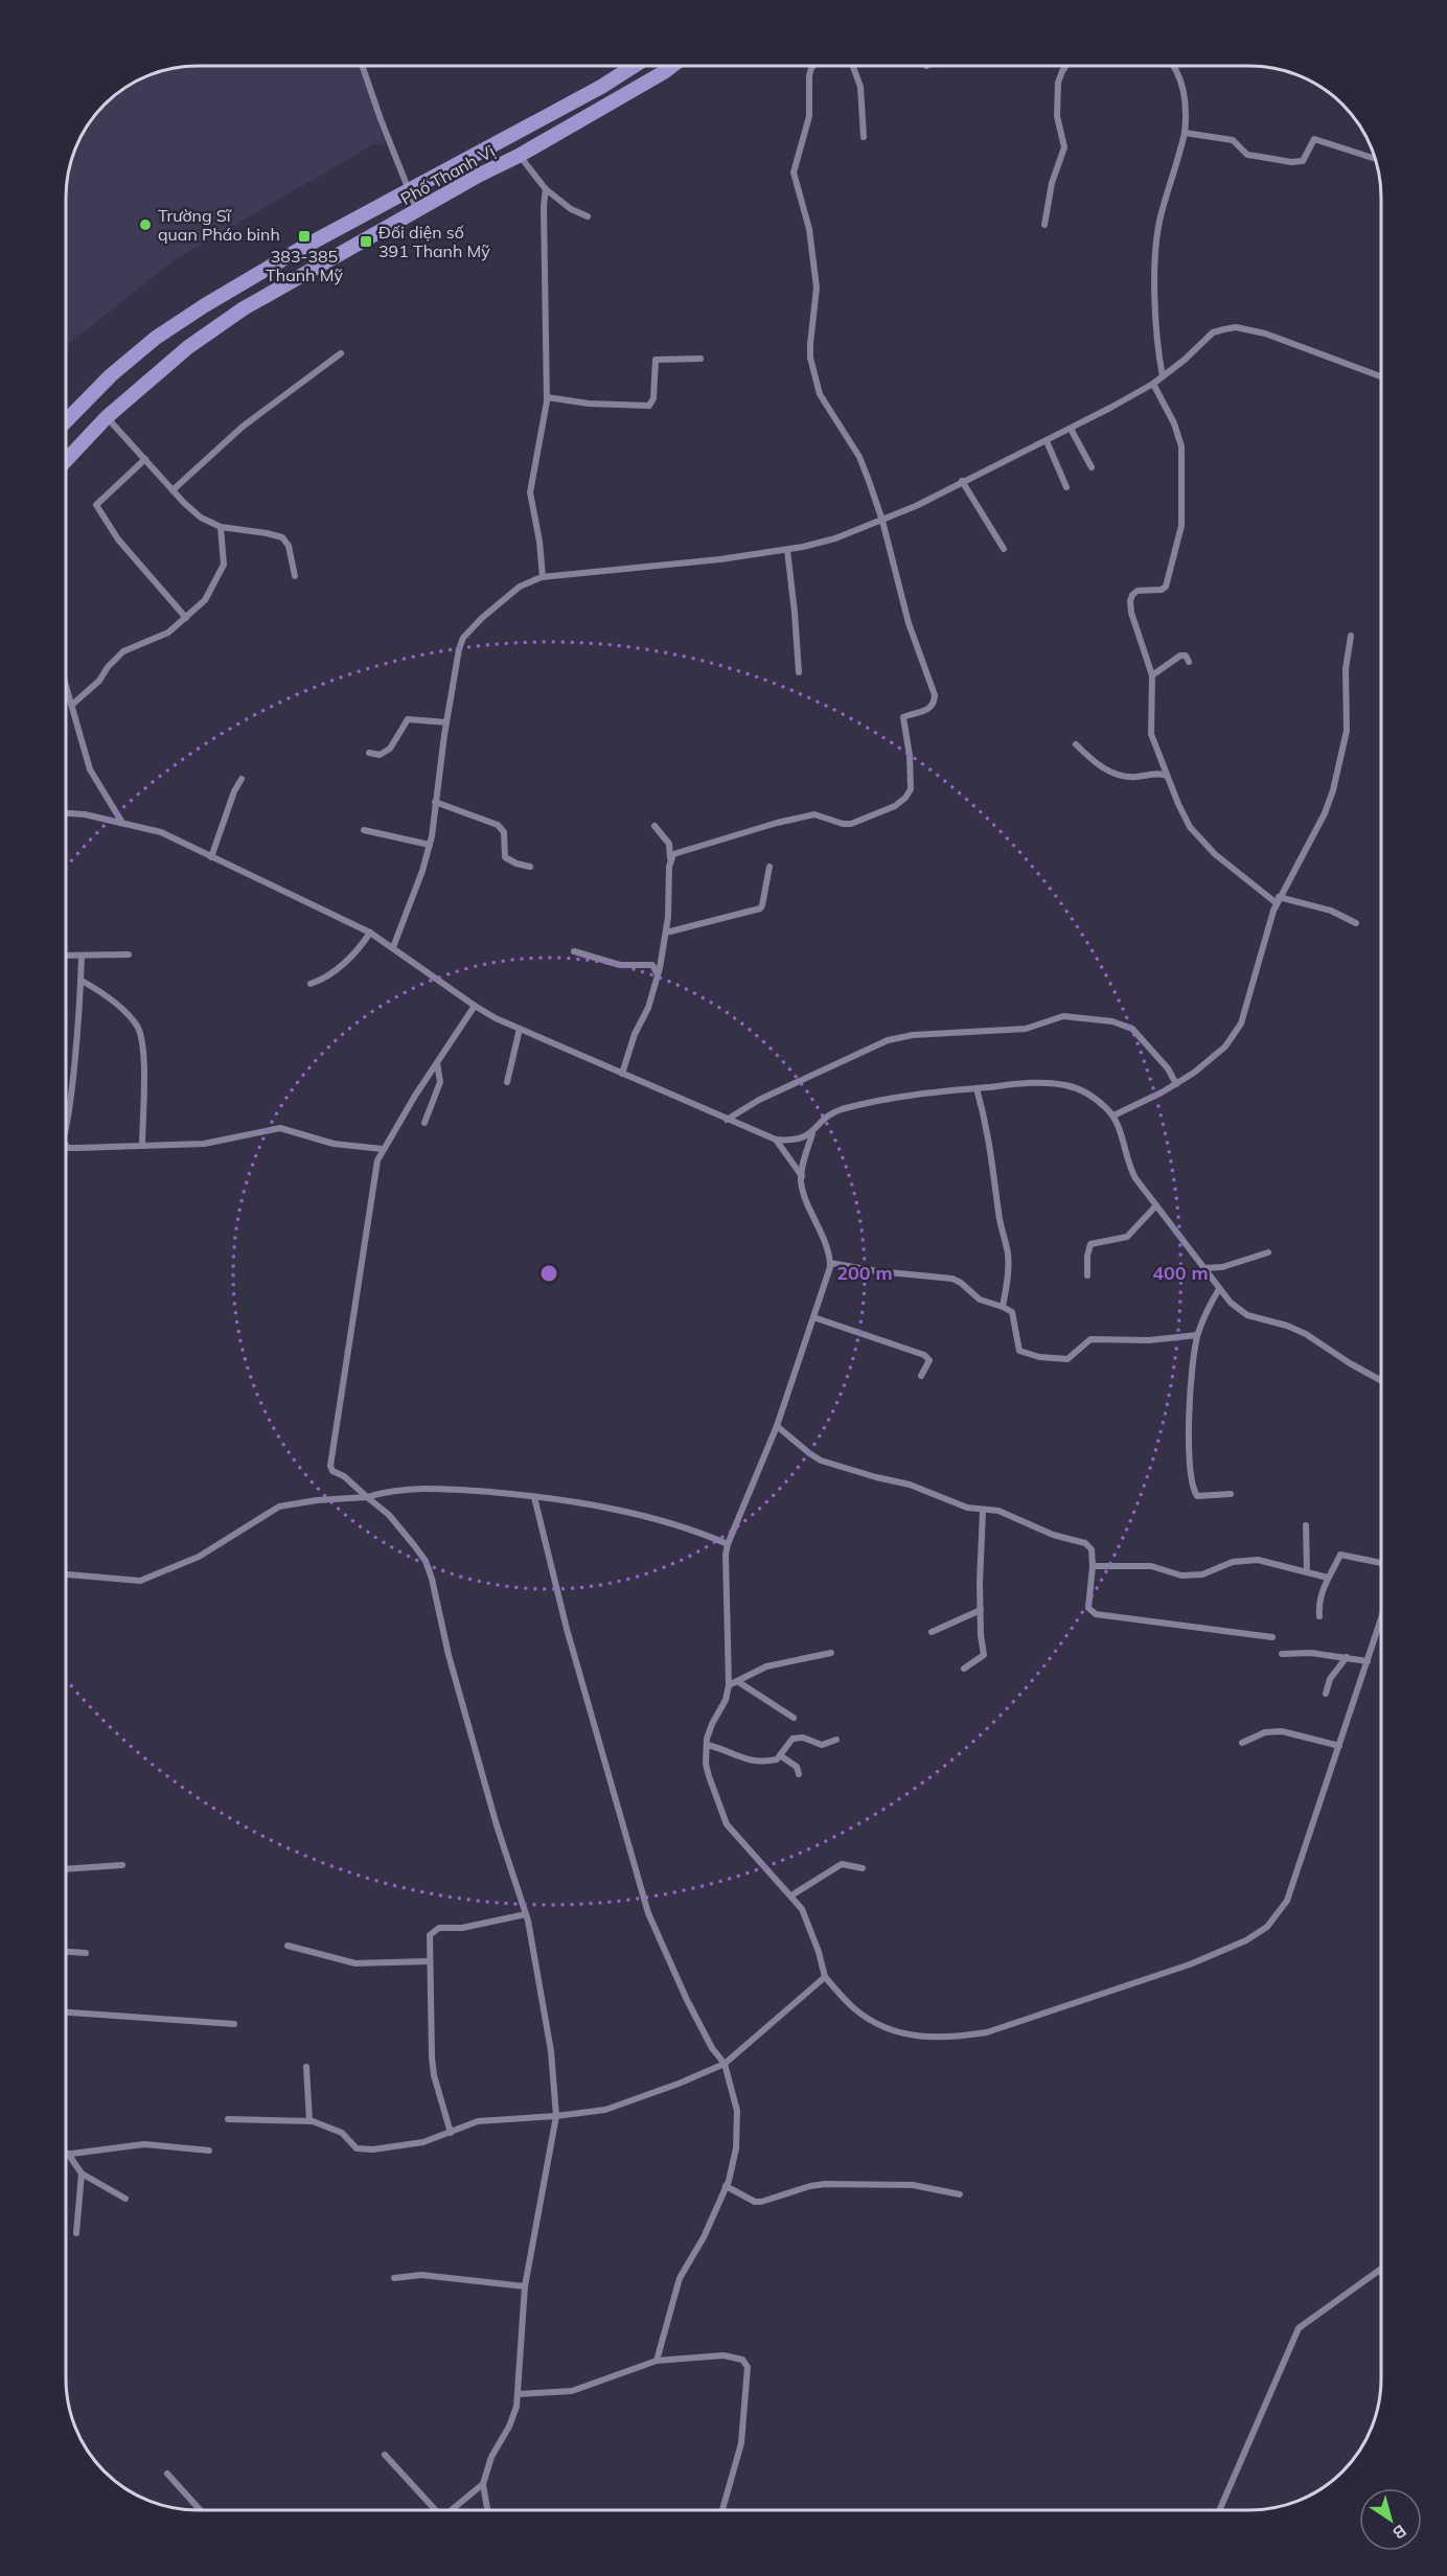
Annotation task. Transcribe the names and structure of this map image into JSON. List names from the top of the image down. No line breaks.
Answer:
{"streets":{"main road":["Phố Thanh Vị"]},"places":{"other":["Trường Sĩ quan Pháo binh"],"transit":["383-385 Thanh Mỹ","Đối diện số 391 Thanh Mỹ"]},"north":"bottom right","rings":["200 m","400 m"]}
